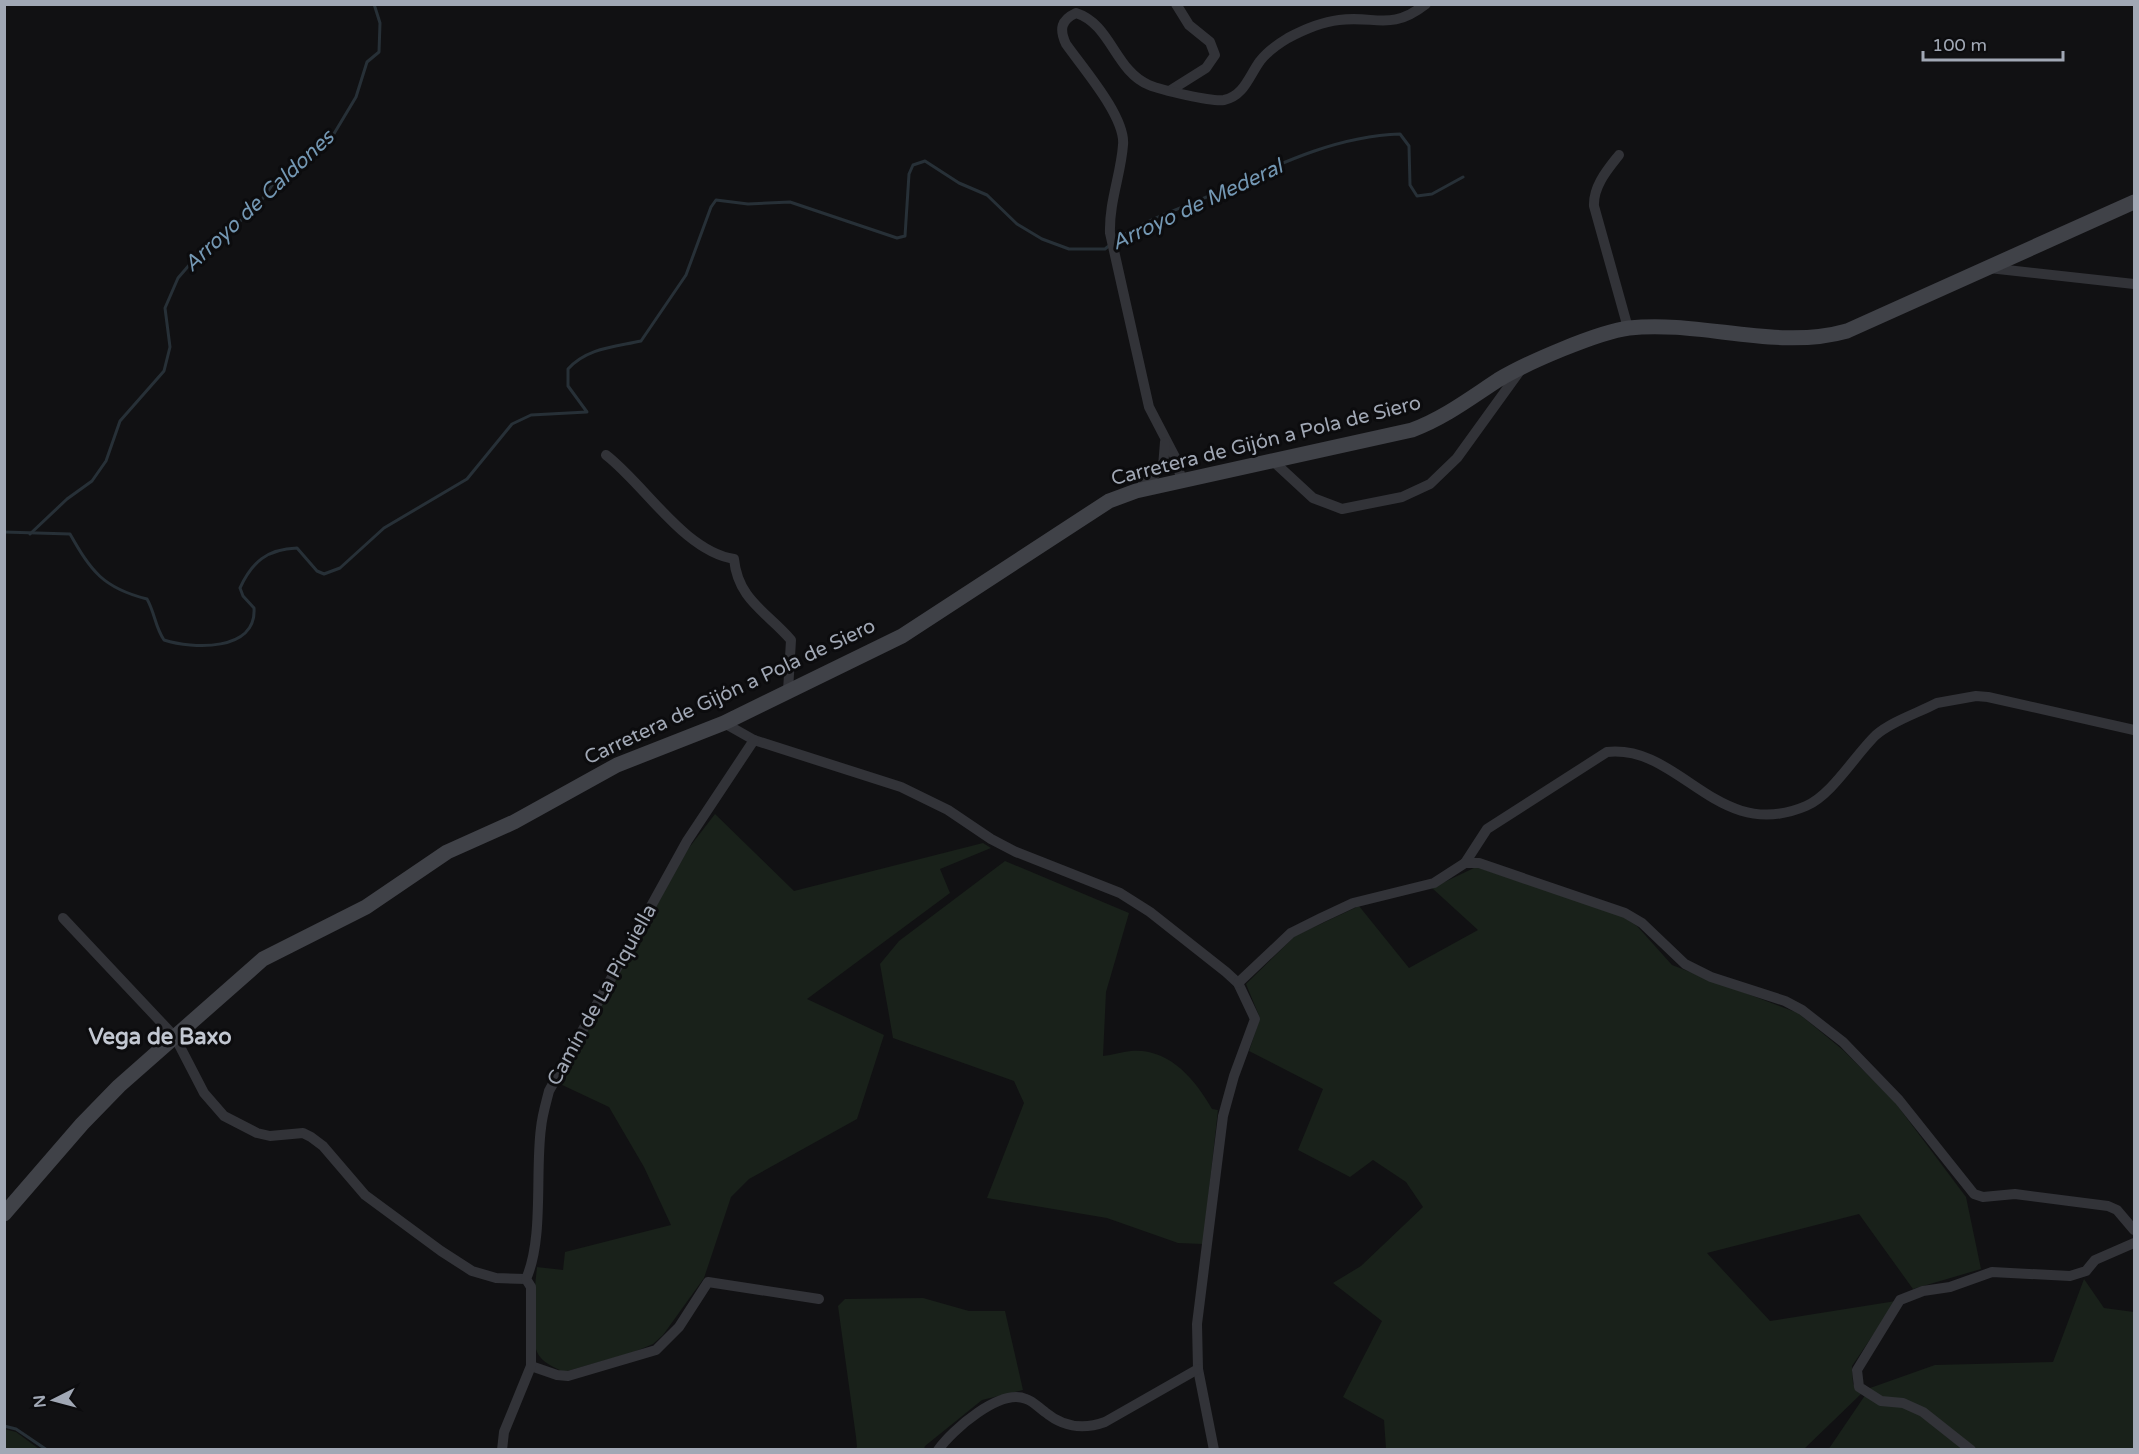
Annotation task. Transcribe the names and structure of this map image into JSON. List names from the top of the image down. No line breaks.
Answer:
{"streets":{"street":["Carretera de Gijón a Pola de Siero","Camín de La Piquiella"]},"districts":["Vega de Baxo"],"water":["Arroyo de Caldones","Arroyo de Mederal"],"scale_bar":"100 m","north":"left"}
